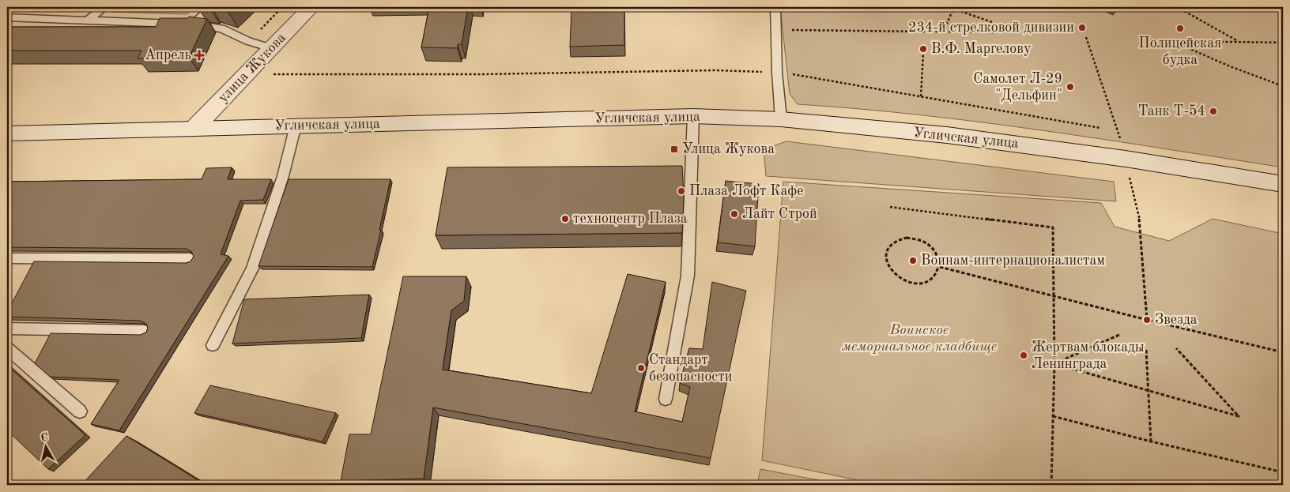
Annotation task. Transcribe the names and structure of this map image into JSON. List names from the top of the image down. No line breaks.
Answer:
{"streets":{"main road":["улица Жукова","Угличская улица"]},"crossings":[["улица Жукова","Угличская улица"]],"parks":["Воинское мемориальное кладбище"],"places":{"other":["234-й стрелковой дивизии","Полицейская будка","В.Ф. Маргелову","Самолет Л-29 \"Дельфин\"","Танк Т-54","Плаза Лофт Кафе","Лайт Строй","техноцентр Плаза","Воинам-интернационалистам","Звезда","Жертвам блокады Ленинграда","Стандарт безопасности"],"health":["Апрель"],"transit":["Улица Жукова"]},"north":"top"}
